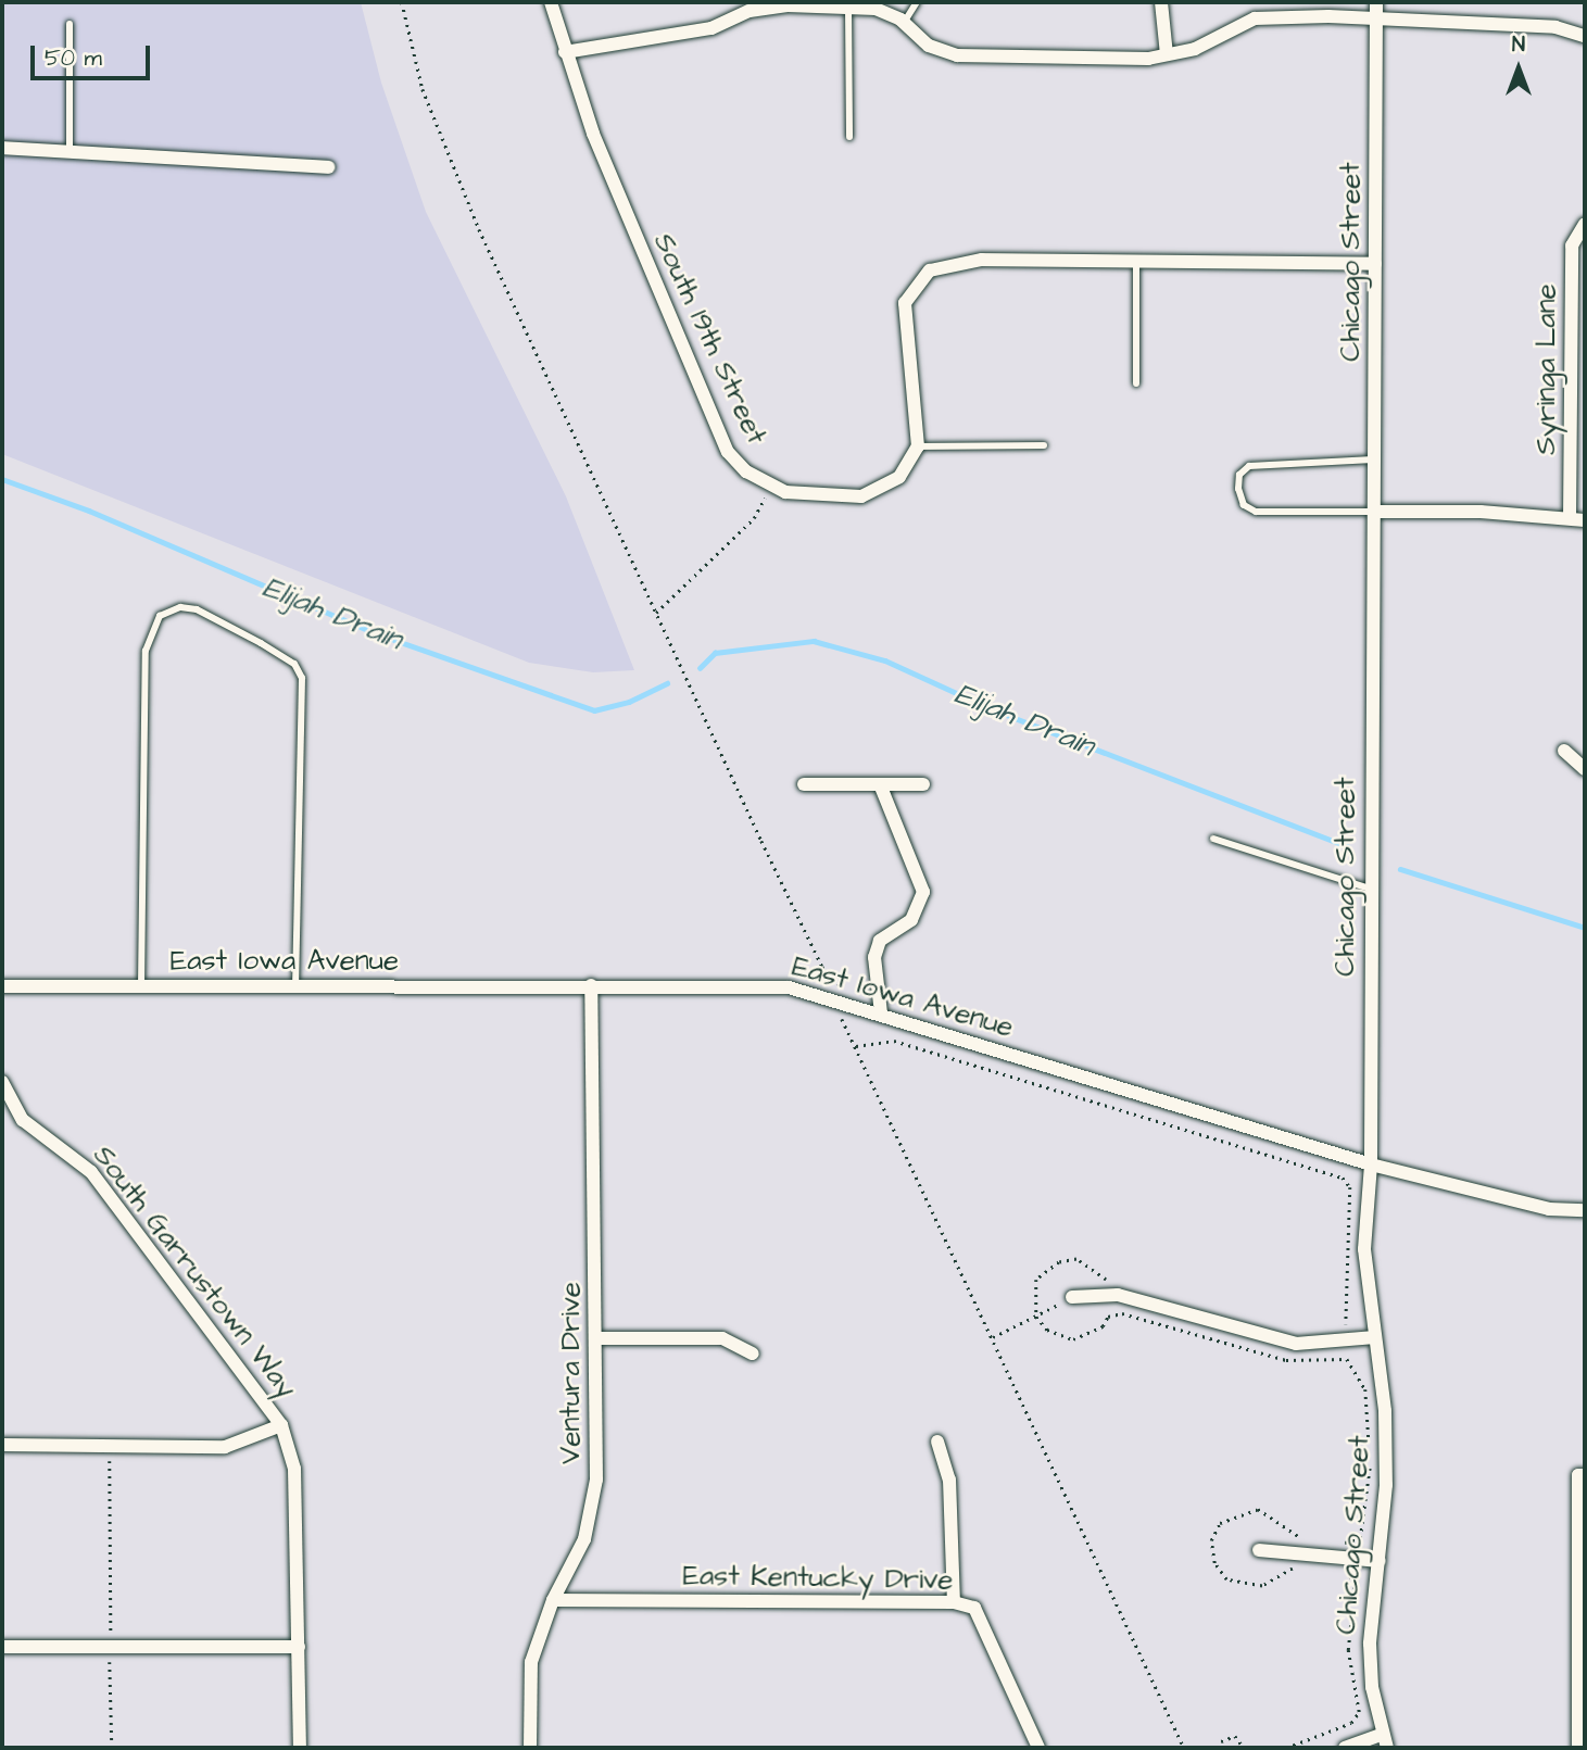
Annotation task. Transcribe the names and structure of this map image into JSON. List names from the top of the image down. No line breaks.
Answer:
{"streets":{"street":["Chicago Street","South 19th Street","Syringa Lane","East Iowa Avenue","South Garrustown Way","Ventura Drive","East Kentucky Drive"]},"crossings":[["Chicago Street","East Iowa Avenue"],["East Iowa Avenue","Ventura Drive"],["Ventura Drive","East Kentucky Drive"]],"water":["Elijah Drain"],"scale_bar":"50 m","north":"top"}
